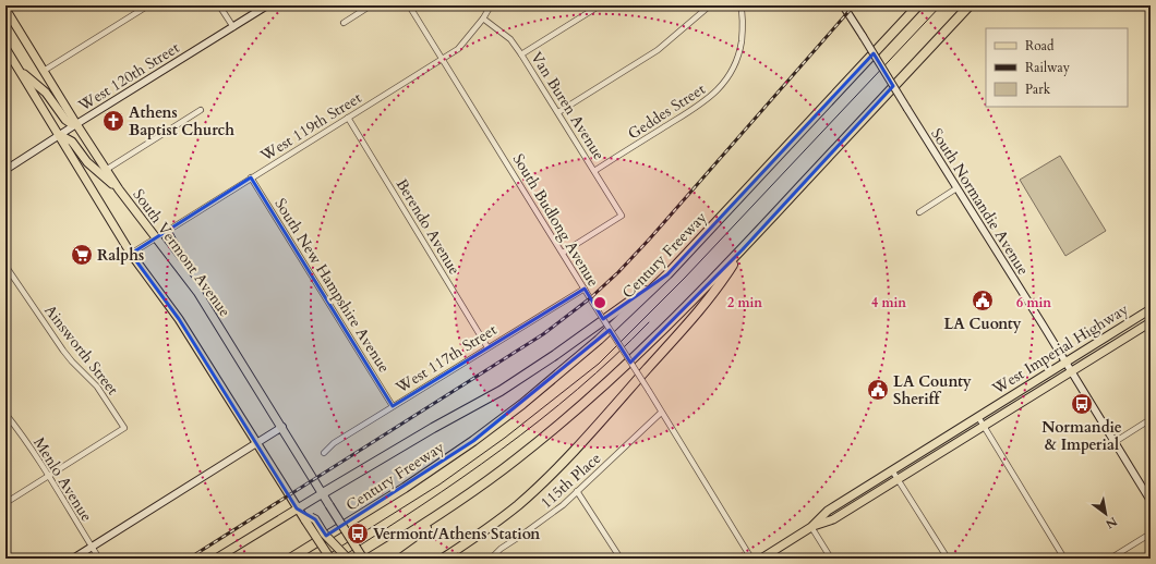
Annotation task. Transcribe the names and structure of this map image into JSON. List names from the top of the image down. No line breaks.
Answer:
{"streets":{"highway":["Century Freeway"],"main road":["West 120th Street","South Normandie Avenue","South Vermont Avenue","West Imperial Highway"],"street":["Van Buren Avenue","Geddes Street","West 119th Street","South Budlong Avenue","Berendo Avenue","South New Hampshire Avenue","Ainsworth Street","West 117th Street","Menlo Avenue","115th Place"]},"crossings":[["West 120th Street","South Vermont Avenue"],["Van Buren Avenue","Geddes Street"],["Van Buren Avenue","West 119th Street"],["Van Buren Avenue","South Budlong Avenue"],["West 119th Street","South Budlong Avenue"],["West 119th Street","Berendo Avenue"],["West 119th Street","South Vermont Avenue"],["West 119th Street","South New Hampshire Avenue"],["South Normandie Avenue","West Imperial Highway"],["South Budlong Avenue","West 117th Street"],["South Budlong Avenue","115th Place"],["Berendo Avenue","West 117th Street"],["South New Hampshire Avenue","West 117th Street"],["Ainsworth Street","Menlo Avenue"]],"places":{"church":["Athens Baptist Church"],"supermarket":["Ralphs"],"public building":["LA Cuonty","LA County Sheriff"],"bus stop":["Normandie & Imperial","Vermont/Athens Station"]},"legend":["Road","Railway","Park"],"north":"bottom right","rings":["2 min","4 min","6 min"]}
